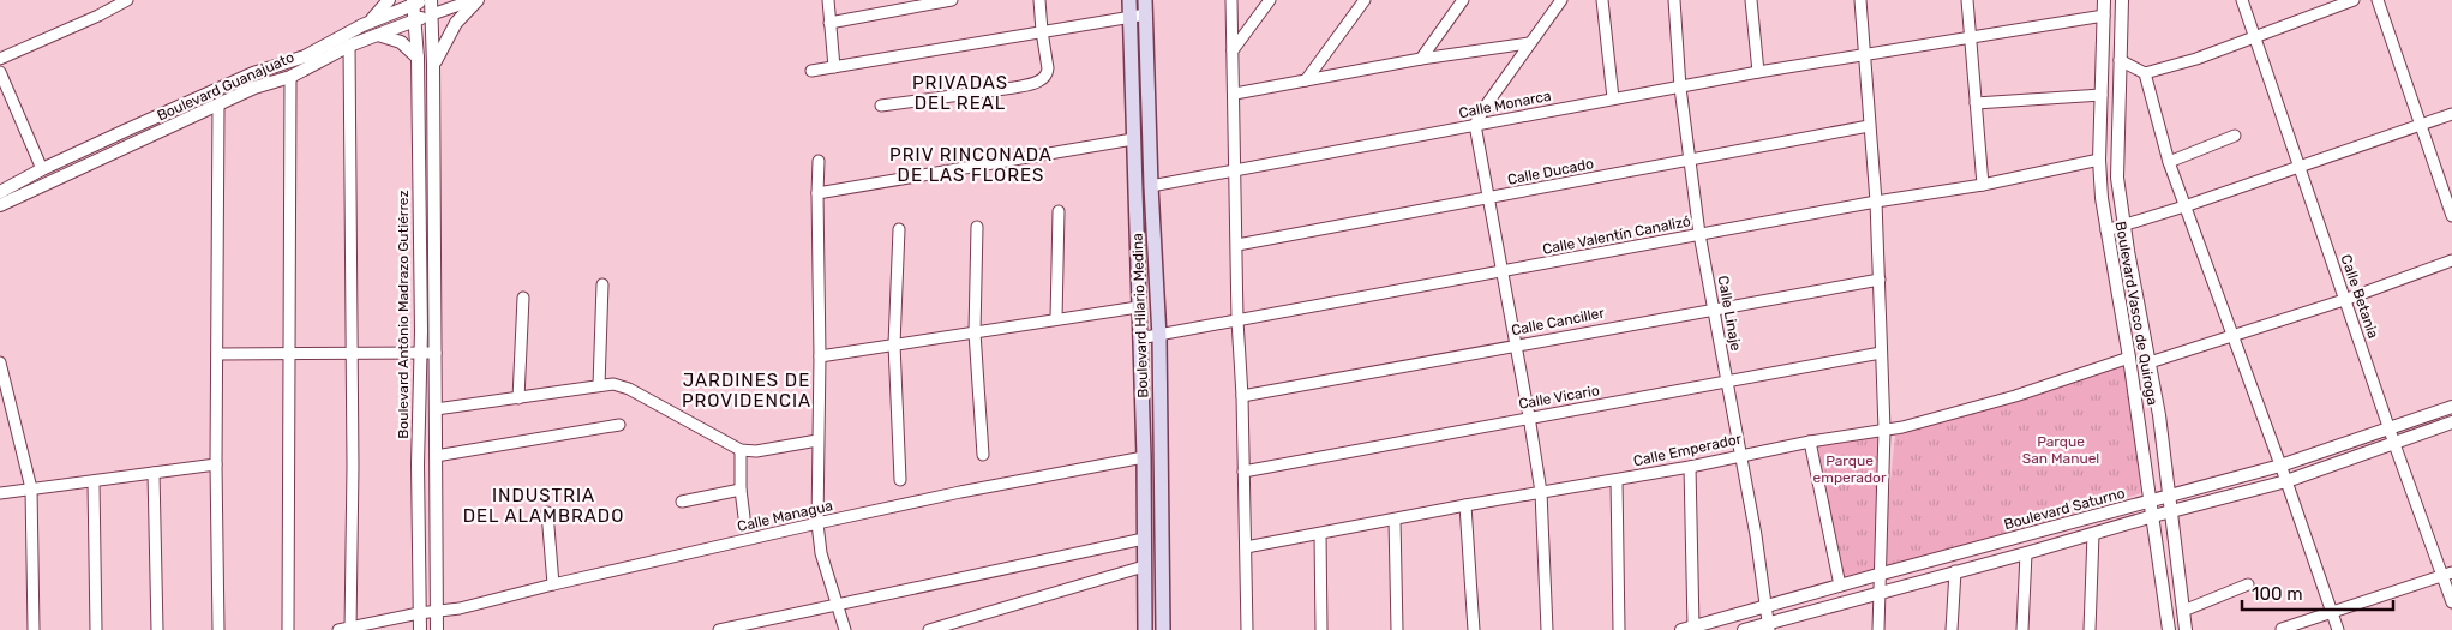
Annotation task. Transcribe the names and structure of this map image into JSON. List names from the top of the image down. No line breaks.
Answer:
{"streets":{"main road":["Boulevard Hilario Medina"],"street":["Boulevard Guanajuato","Calle Monarca","Calle Ducado","Calle Valentín Canalizó","Calle Betania","Calle Linaje","Boulevard Vasco de Quiroga","Boulevard Antônio Madrazo Gutiérrez","Calle Canciller","Calle Vicario","Calle Emperador","Boulevard Saturno","Calle Managua"]},"crossings":[["Boulevard Guanajuato","Boulevard Antônio Madrazo Gutiérrez"],["Calle Monarca","Calle Linaje"],["Calle Monarca","Boulevard Vasco de Quiroga"],["Calle Monarca","Boulevard Hilario Medina"],["Calle Ducado","Calle Linaje"],["Calle Valentín Canalizó","Calle Linaje"],["Calle Valentín Canalizó","Boulevard Vasco de Quiroga"],["Calle Valentín Canalizó","Boulevard Hilario Medina"],["Calle Betania","Boulevard Saturno"],["Calle Linaje","Calle Canciller"],["Calle Linaje","Calle Vicario"],["Calle Linaje","Calle Emperador"],["Calle Linaje","Boulevard Saturno"],["Boulevard Vasco de Quiroga","Calle Emperador"],["Boulevard Vasco de Quiroga","Boulevard Saturno"],["Boulevard Antônio Madrazo Gutiérrez","Calle Managua"],["Boulevard Hilario Medina","Calle Managua"]],"districts":["PRIVADAS DEL REAL","PRIV RINCONADA DE LAS FLORES","JARDINES DE PROVIDENCIA","INDUSTRIA DEL ALAMBRADO"],"parks":["Parque San Manuel","Parque emperador"],"scale_bar":"100 m"}
